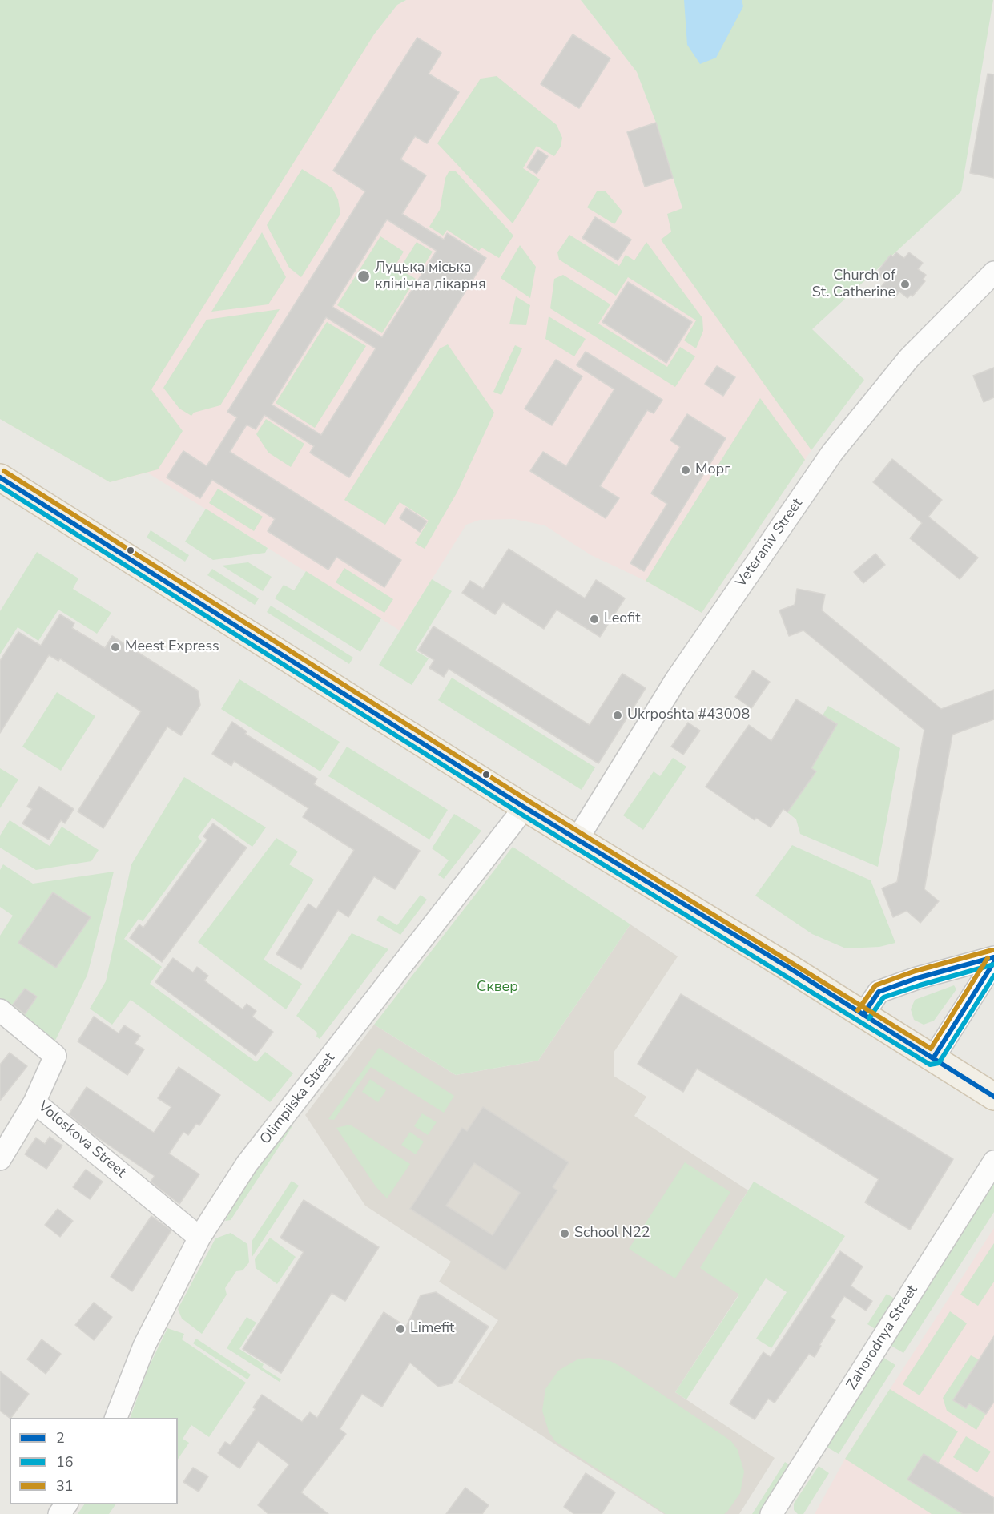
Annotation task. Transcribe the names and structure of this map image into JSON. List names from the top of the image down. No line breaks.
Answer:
{"streets":{"street":["Veteraniv Street","Olimpiiska Street","Voloskova Street","Zahorodnya Street"]},"crossings":[["Olimpiiska Street","Voloskova Street"]],"parks":["Сквер"],"places":["Луцька міська клінічна лікарня","Church of St. Catherine","Морг","Leofit","Meest Express","Ukrposhta #43008","School N22","Limefit"],"lines":["transit line 31","transit line 2","transit line 16"],"legend":["2","16","31"]}
